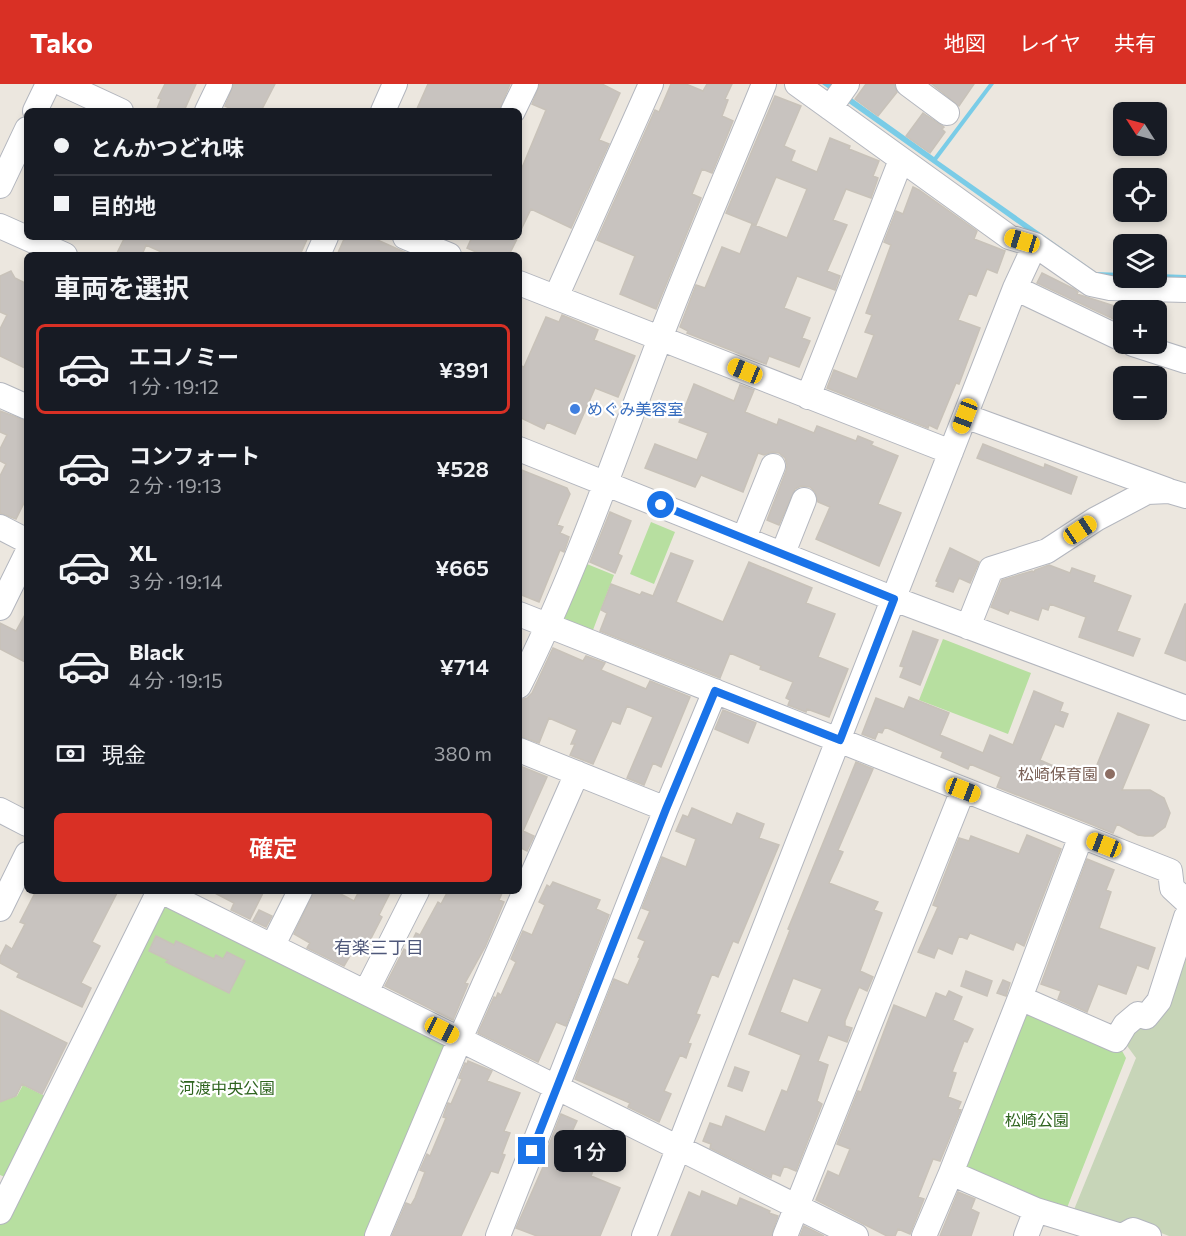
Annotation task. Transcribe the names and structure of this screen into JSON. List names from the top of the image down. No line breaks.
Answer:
{"districts":["有楽三丁目"],"parks":["河渡中央公園","松崎公園"],"places":["めぐみ美容室","松崎保育園"],"north":"top left","page":{"header":"Tako","nav":["地図","レイヤ","共有"],"map_buttons":["+","−"],"banner":["とんかつどれ味","目的地"],"heading":"車両を選択","list":[{"name":"エコノミー","note":"1 分 · 19:12","value":"¥391"},{"name":"コンフォート","note":"2 分 · 19:13","value":"¥528"},{"name":"XL","note":"3 分 · 19:14","value":"¥665"},{"name":"Black","note":"4 分 · 19:15","value":"¥714"}],"pay":["現金","380 m"],"buttons":"確定","bubble":"1 分"}}
